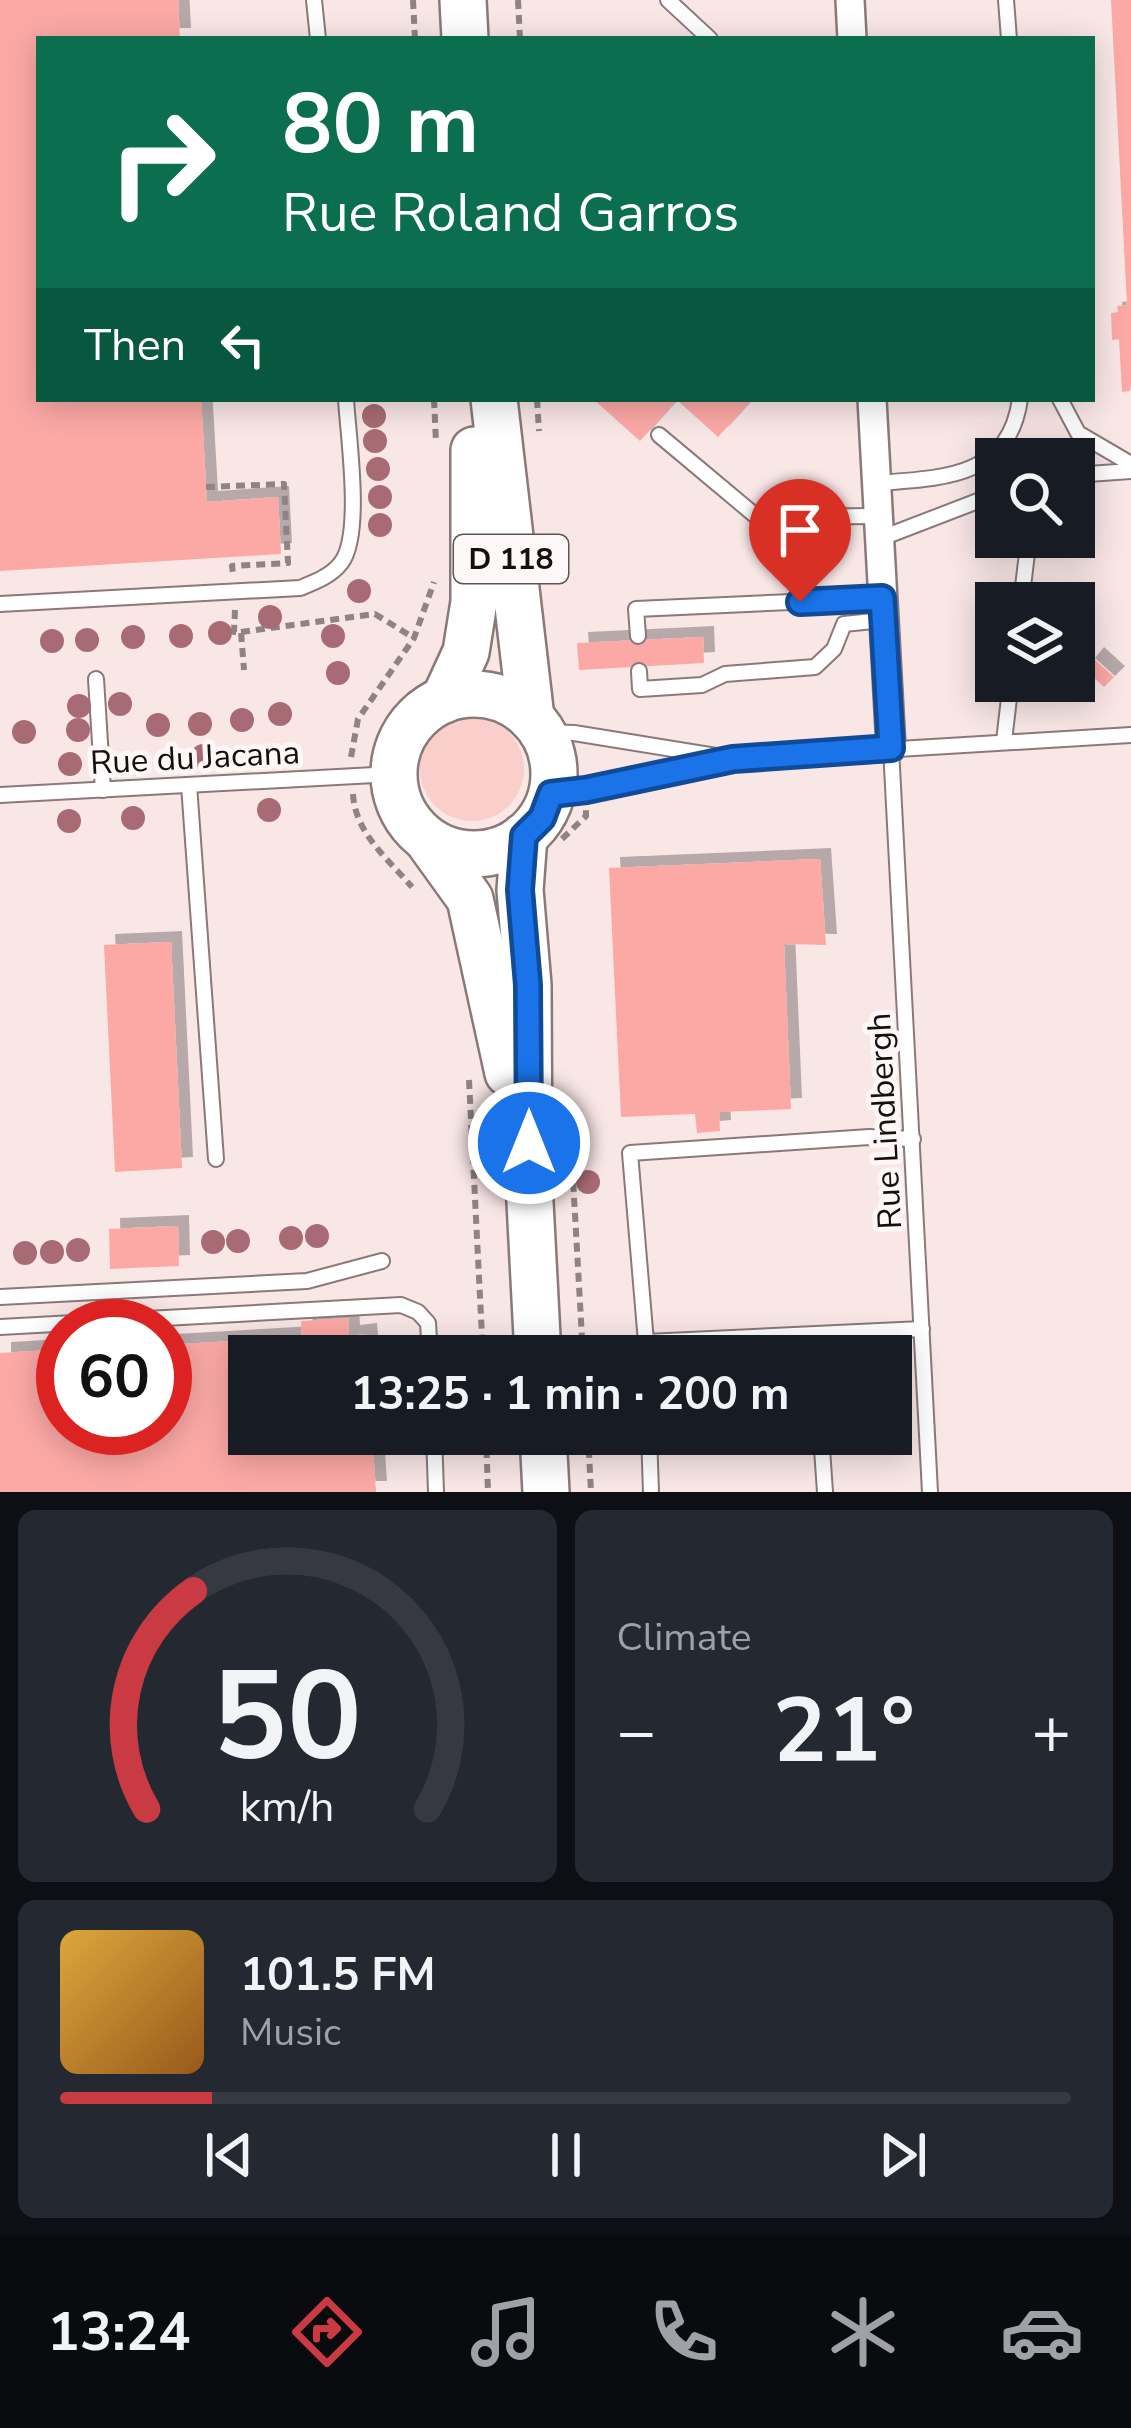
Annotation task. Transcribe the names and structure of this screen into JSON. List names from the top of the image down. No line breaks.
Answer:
{"streets":{"main road":["D 118"],"lane":["Rue du Jacana","Rue Lindbergh"]},"crossings":[["D 118","Rue du Jacana"]],"page":{"turn":["80 m","Rue Roland Garros"],"then":"Then","limit":"60","trip":"13:25 · 1 min · 200 m","tile":"Climate","heat":["−","21°","+"],"song":["101.5 FM","Music"],"tabs":"13:24","gauge":["50","km/h"]}}
